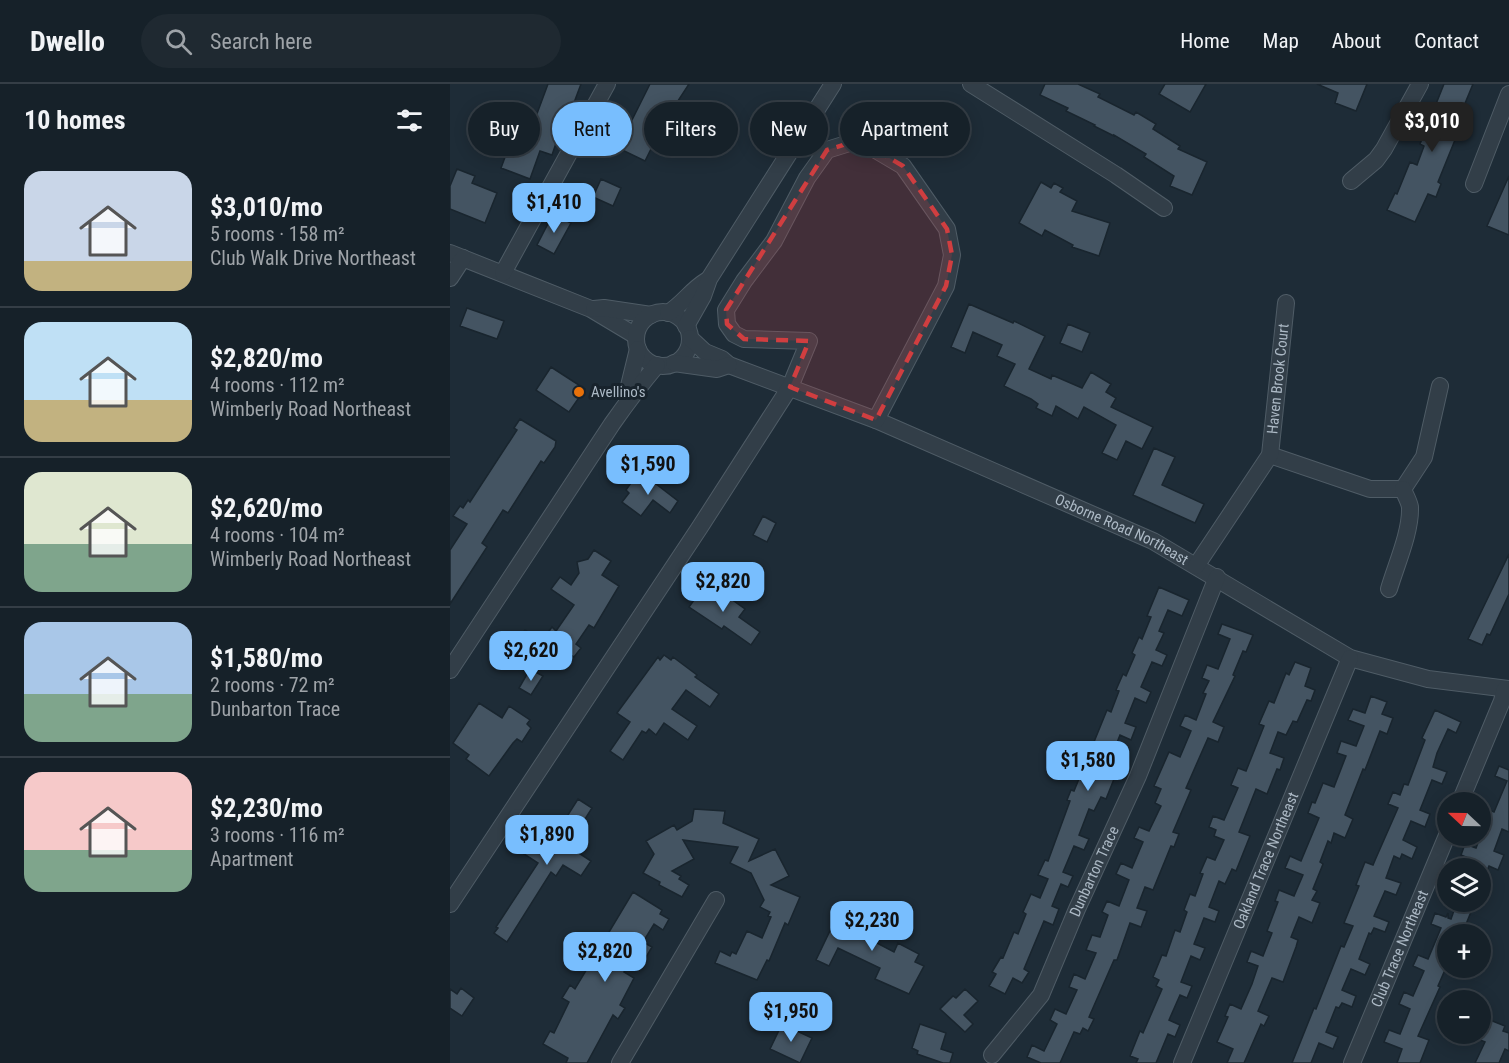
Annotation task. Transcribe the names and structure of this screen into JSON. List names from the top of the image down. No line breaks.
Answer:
{"streets":{"street":["Haven Brook Court","Osborne Road Northeast","Oakland Trace Northeast","Dunbarton Trace","Club Trace Northeast"]},"crossings":[["Osborne Road Northeast","Oakland Trace Northeast"],["Osborne Road Northeast","Dunbarton Trace"]],"places":["Avellino's"],"north":"left","page":{"header":"Dwello","search":"Search here","nav":["Home","Map","About","Contact"],"heading":"10 homes","price":["$3,010","$1,410","$1,590","$2,820","$2,620","$1,580","$1,890","$2,230","$2,820","$1,950"],"chip":["Buy","Rent","Filters","New","Apartment"],"list":[{"name":"$3,010/mo","note":"5 rooms · 158 m² · Club Walk Drive Northeast"},{"name":"$2,820/mo","note":"4 rooms · 112 m² · Wimberly Road Northeast"},{"name":"$2,620/mo","note":"4 rooms · 104 m² · Wimberly Road Northeast"},{"name":"$1,580/mo","note":"2 rooms · 72 m² · Dunbarton Trace"},{"name":"$2,230/mo","note":"3 rooms · 116 m² · Apartment"}],"map_buttons":["+","−"]}}
